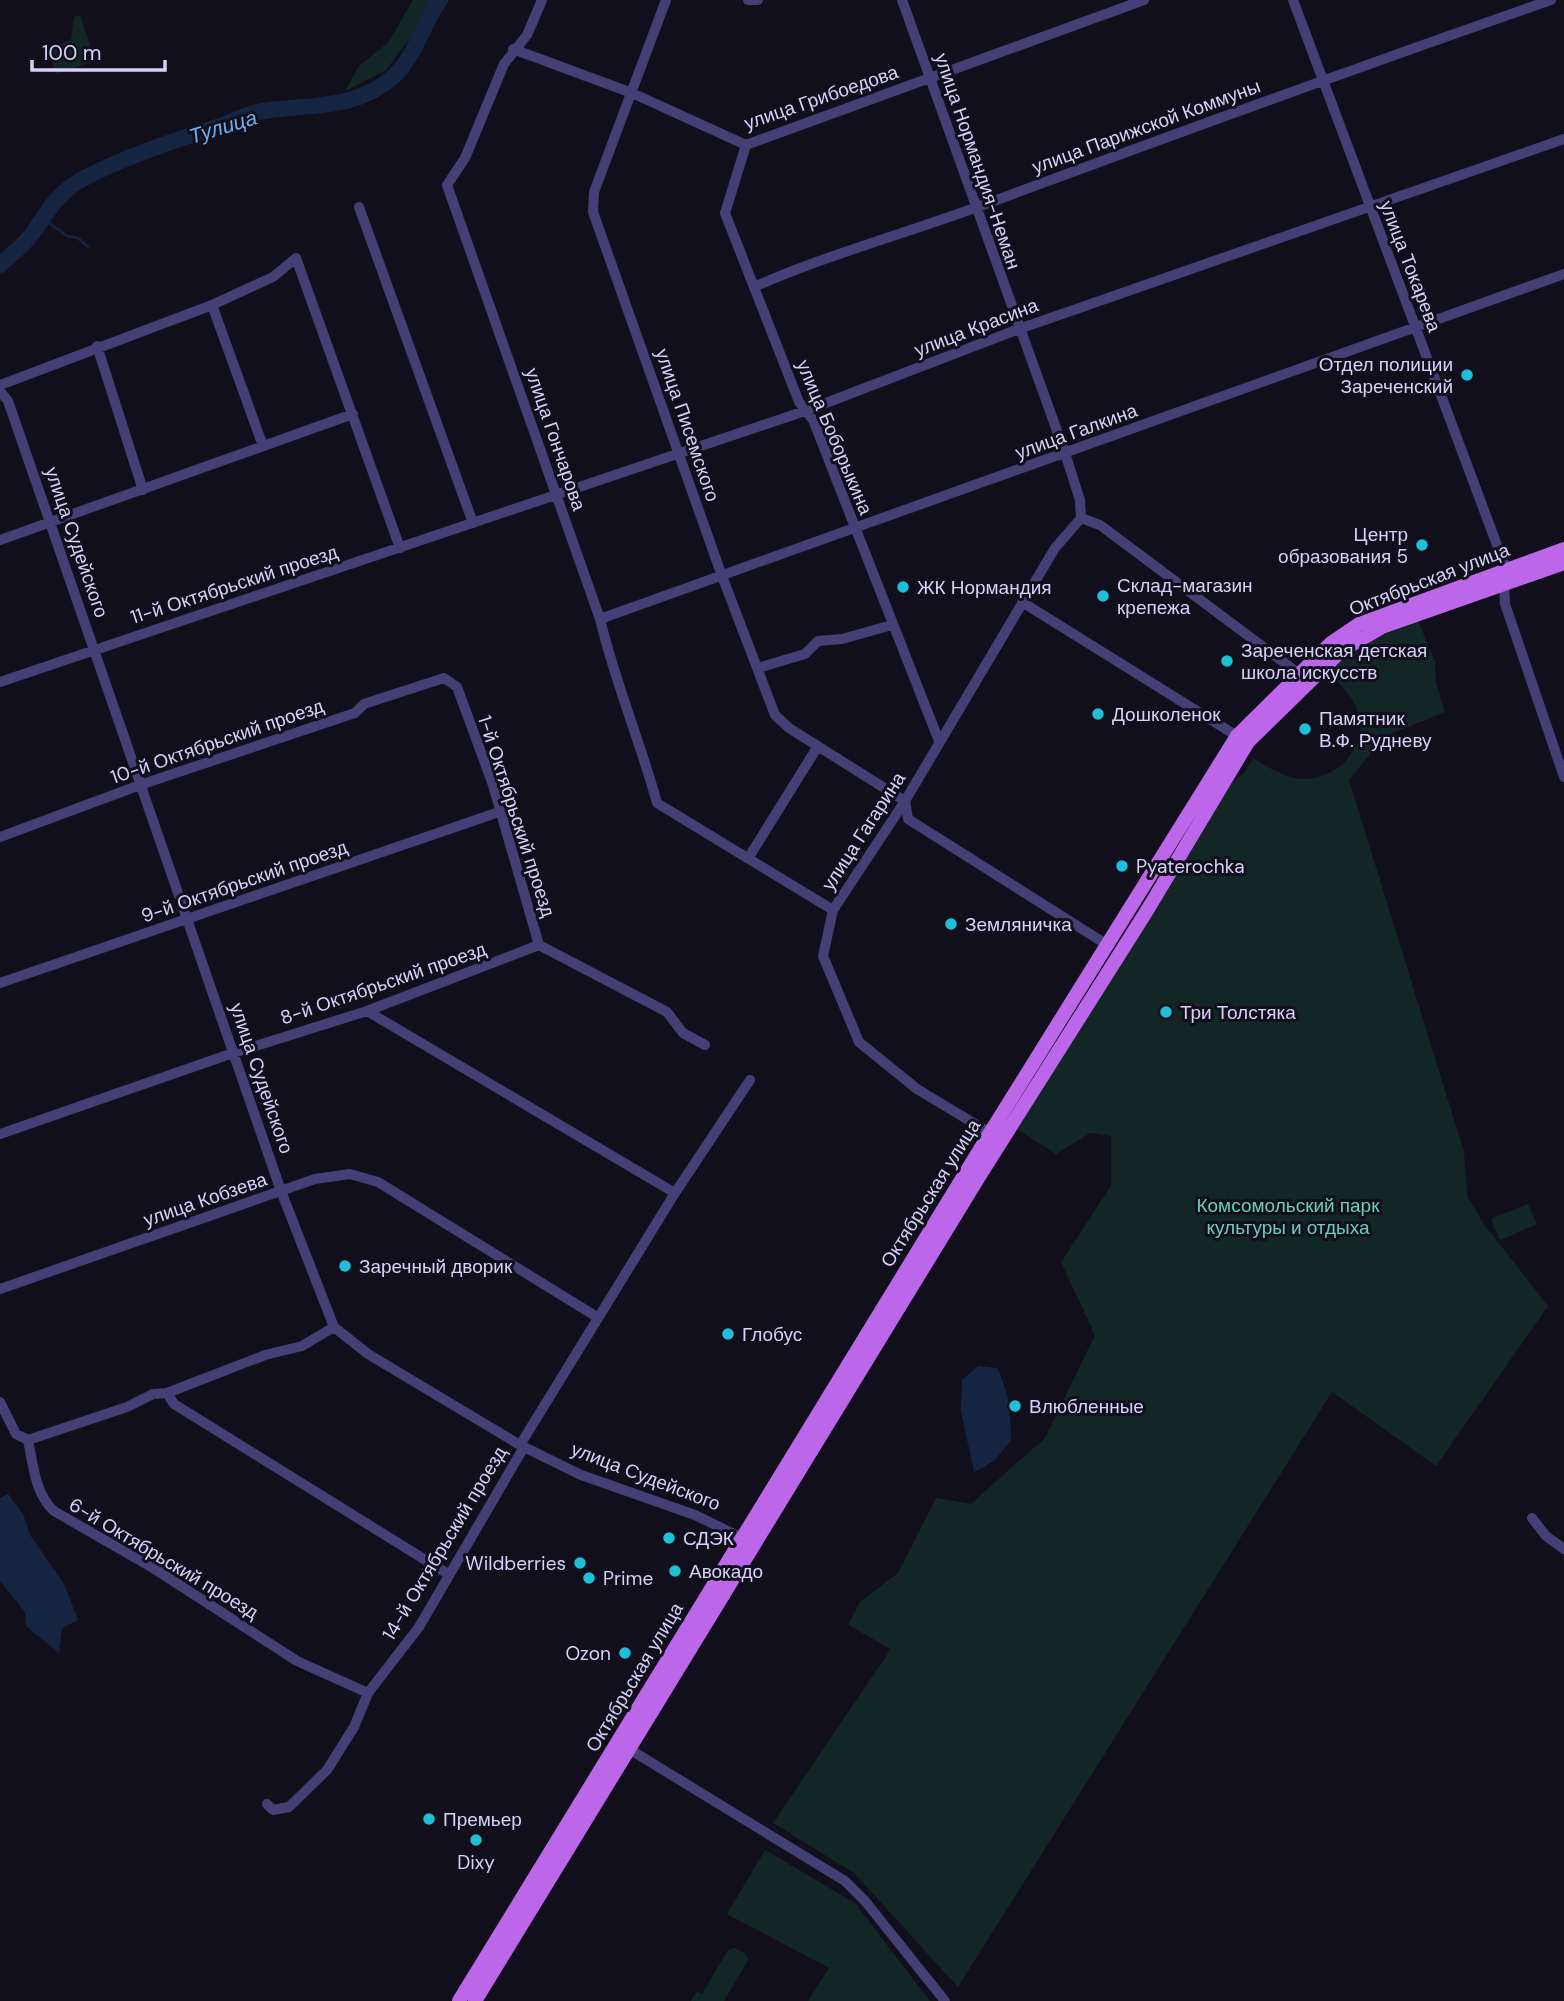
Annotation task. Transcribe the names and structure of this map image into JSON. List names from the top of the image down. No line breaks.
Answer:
{"streets":{"main road":["Октябрьская улица"],"street":["улица Грибоедова","улица Парижской Коммуны","улица Нормандия-Неман","улица Токарева","улица Красина","улица Писемского","улица Галкина","улица Боборыкина","улица Гончарова","улица Судейского","11-й Октябрьский проезд","10-й Октябрьский проезд","1-й Октябрьский проезд","улица Гагарина","9-й Октябрьский проезд","8-й Октябрьский проезд","улица Кобзева","14-й Октябрьский проезд","6-й Октябрьский проезд"]},"crossings":[["улица Грибоедова","улица Нормандия-Неман"],["улица Грибоедова","улица Писемского"],["улица Грибоедова","улица Боборыкина"],["улица Грибоедова","улица Гончарова"],["улица Парижской Коммуны","улица Нормандия-Неман"],["улица Парижской Коммуны","улица Токарева"],["улица Парижской Коммуны","улица Боборыкина"],["улица Нормандия-Неман","улица Красина"],["улица Нормандия-Неман","улица Галкина"],["улица Нормандия-Неман","улица Гагарина"],["улица Токарева","улица Красина"],["улица Токарева","улица Галкина"],["улица Токарева","Октябрьская улица"],["улица Красина","улица Писемского"],["улица Красина","улица Боборыкина"],["улица Красина","улица Гончарова"],["улица Красина","11-й Октябрьский проезд"],["улица Писемского","улица Галкина"],["улица Писемского","улица Гагарина"],["улица Галкина","улица Боборыкина"],["улица Галкина","улица Гончарова"],["улица Боборыкина","улица Гагарина"],["улица Гончарова","улица Гагарина"],["улица Судейского","Октябрьская улица"],["улица Судейского","11-й Октябрьский проезд"],["улица Судейского","10-й Октябрьский проезд"],["улица Судейского","9-й Октябрьский проезд"],["улица Судейского","8-й Октябрьский проезд"],["улица Судейского","улица Кобзева"],["улица Судейского","14-й Октябрьский проезд"],["Октябрьская улица","улица Гагарина"],["10-й Октябрьский проезд","1-й Октябрьский проезд"],["1-й Октябрьский проезд","9-й Октябрьский проезд"],["1-й Октябрьский проезд","8-й Октябрьский проезд"],["улица Кобзева","14-й Октябрьский проезд"],["14-й Октябрьский проезд","6-й Октябрьский проезд"]],"water":["Тулица"],"parks":["Комсомольский парк культуры и отдыха"],"places":["Отдел полиции Зареченский","Центр образования 5","ЖК Нормандия","Склад-магазин крепежа","Зареченская детская школа искусств","Дошколенок","Памятник В.Ф. Рудневу","Pyaterochka","Земляничка","Три Толстяка","Заречный дворик","Глобус","Влюбленные","СДЭК","Wildberries","Авокадо","Prime","Ozon","Премьер","Dixy"],"scale_bar":"100 m"}
